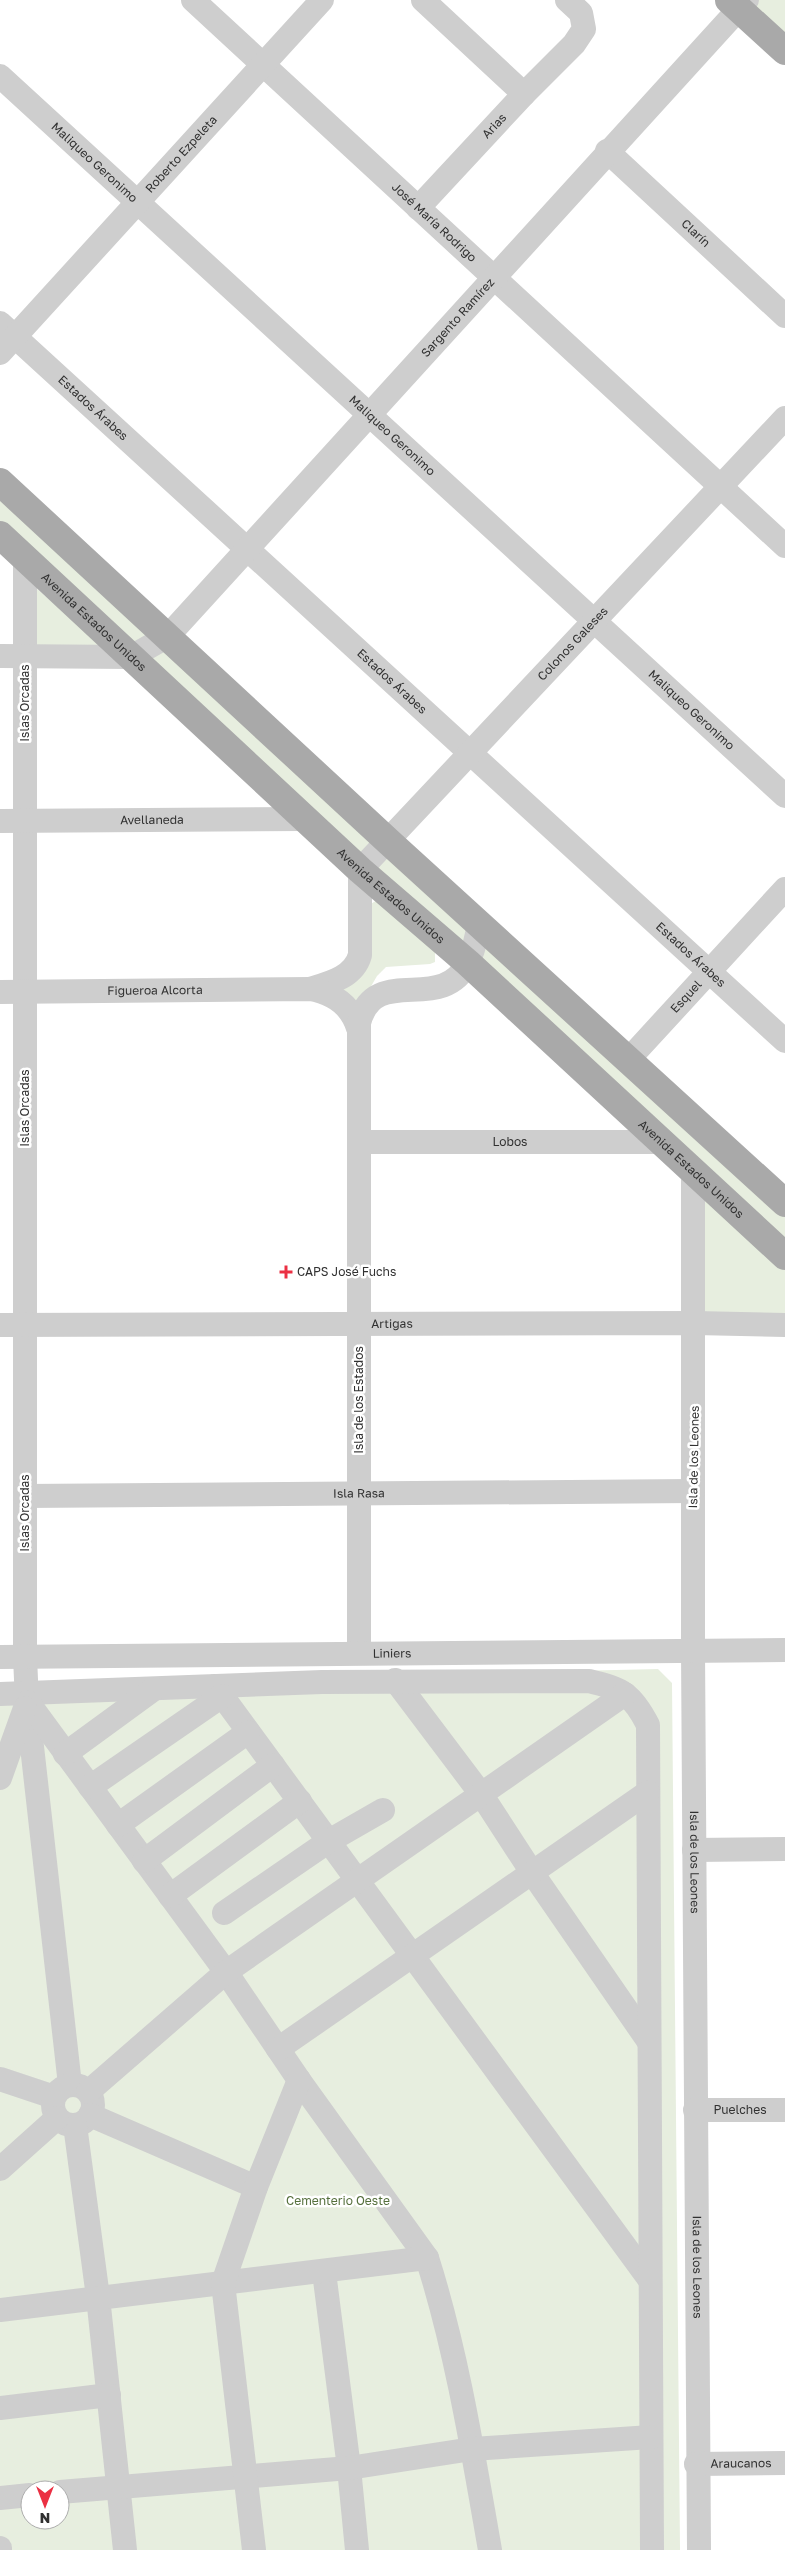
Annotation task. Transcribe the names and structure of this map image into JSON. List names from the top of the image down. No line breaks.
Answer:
{"streets":{"main road":["Avenida Estados Unidos"],"street":["Arias","Roberto Ezpeleta","Maliqueo Geronimo","José María Rodrigo","Clarín","Sargento Ramírez","Estados Árabes","Colonos Galeses","Islas Orcadas","Avellaneda","Figueroa Alcorta","Esquel","Lobos","Artigas","Isla de los Estados","Isla de los Leones","Isla Rasa","Liniers","Puelches","Araucanos"]},"crossings":[["Arias","José María Rodrigo"],["Roberto Ezpeleta","Maliqueo Geronimo"],["Roberto Ezpeleta","José María Rodrigo"],["Roberto Ezpeleta","Estados Árabes"],["Maliqueo Geronimo","Sargento Ramírez"],["Maliqueo Geronimo","Colonos Galeses"],["José María Rodrigo","Sargento Ramírez"],["José María Rodrigo","Colonos Galeses"],["Clarín","Sargento Ramírez"],["Sargento Ramírez","Estados Árabes"],["Sargento Ramírez","Avenida Estados Unidos"],["Estados Árabes","Colonos Galeses"],["Estados Árabes","Esquel"],["Avenida Estados Unidos","Colonos Galeses"],["Avenida Estados Unidos","Islas Orcadas"],["Avenida Estados Unidos","Avellaneda"],["Avenida Estados Unidos","Lobos"],["Avenida Estados Unidos","Isla de los Estados"],["Avenida Estados Unidos","Isla de los Leones"],["Islas Orcadas","Avellaneda"],["Islas Orcadas","Figueroa Alcorta"],["Islas Orcadas","Artigas"],["Islas Orcadas","Isla Rasa"],["Islas Orcadas","Liniers"],["Figueroa Alcorta","Isla de los Estados"],["Lobos","Isla de los Estados"],["Artigas","Isla de los Estados"],["Artigas","Isla de los Leones"],["Isla de los Estados","Isla Rasa"],["Isla de los Estados","Liniers"],["Isla de los Leones","Isla Rasa"],["Isla de los Leones","Liniers"],["Isla de los Leones","Puelches"],["Isla de los Leones","Araucanos"]],"parks":["Cementerio Oeste"],"places":{"health":["CAPS José Fuchs"]},"north":"bottom"}
